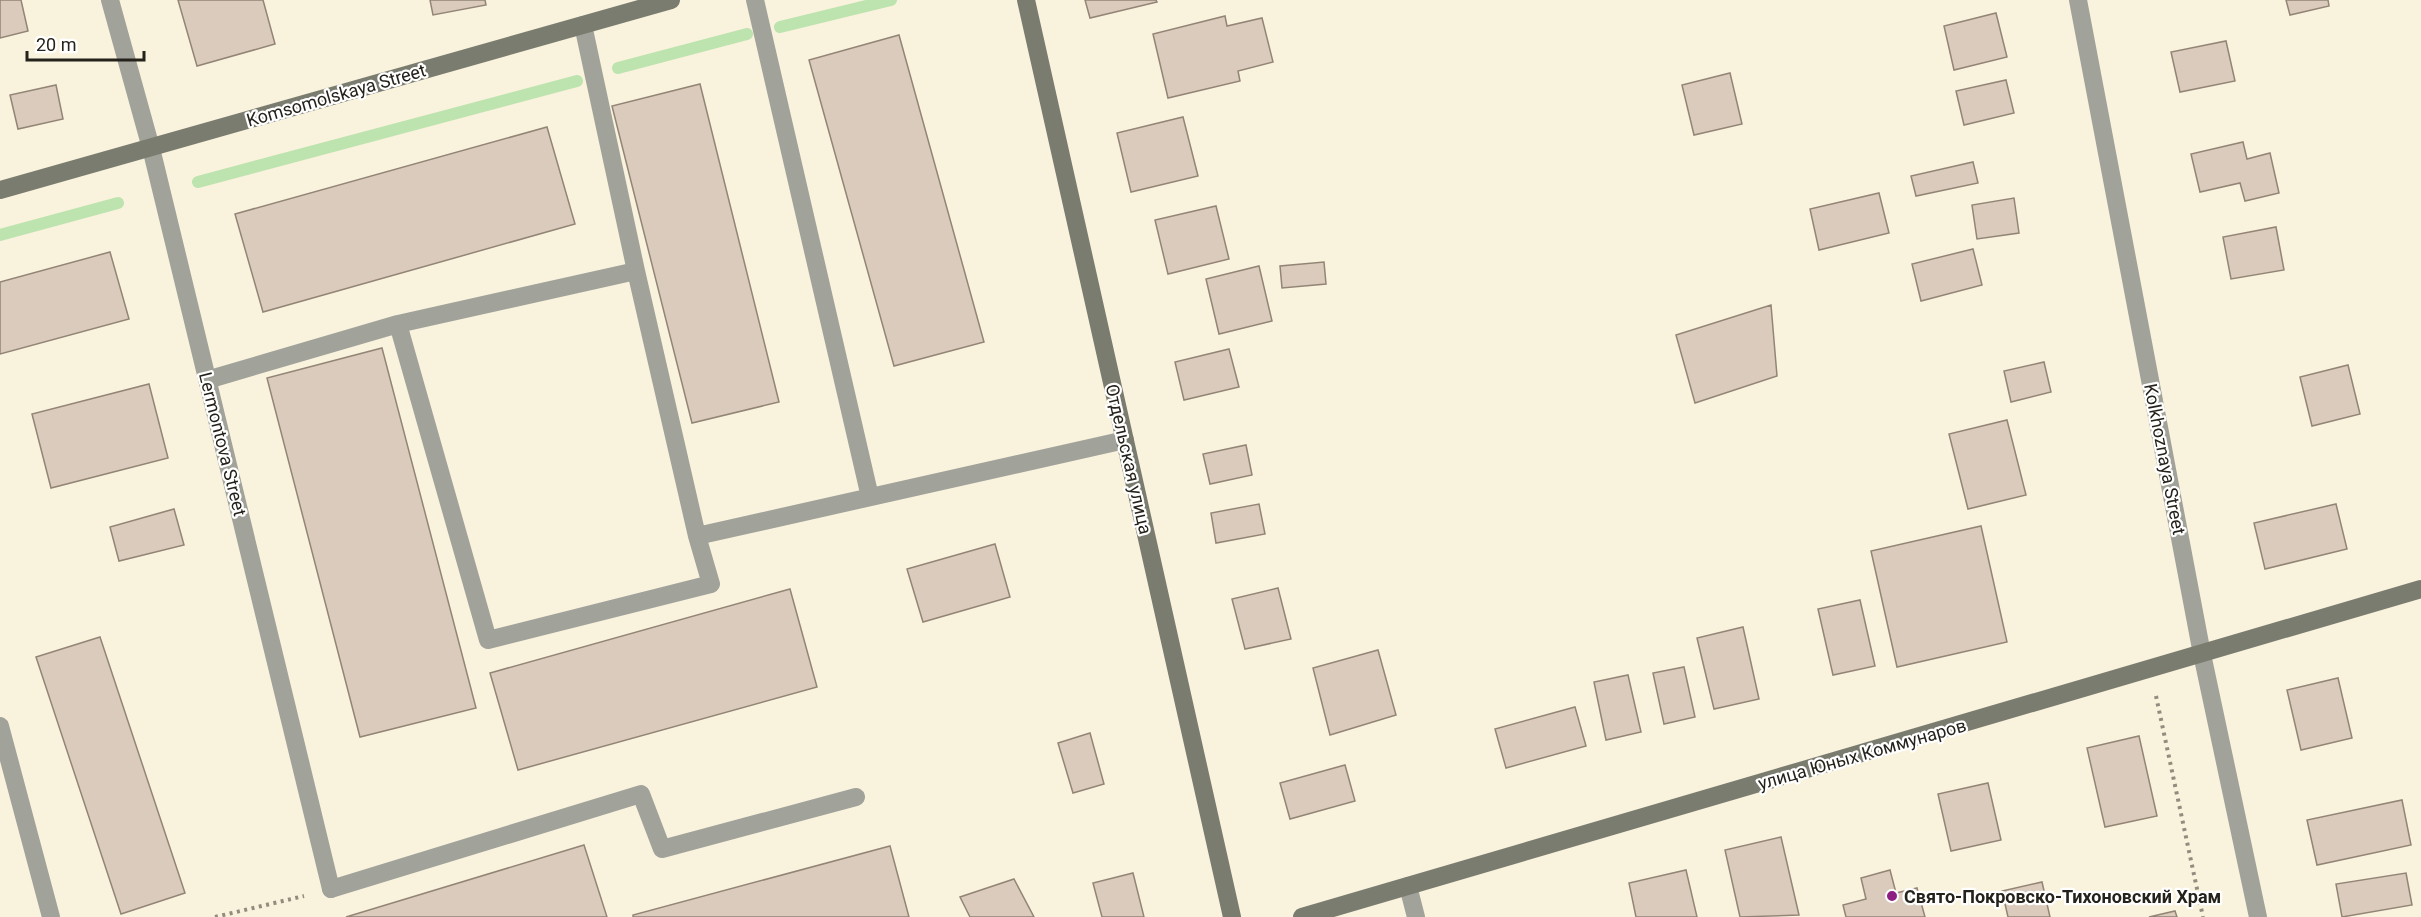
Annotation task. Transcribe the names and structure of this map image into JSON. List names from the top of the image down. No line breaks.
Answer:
{"streets":{"street":["Komsomolskaya Street","Lermontova Street","Отдельская улица","Kolkhoznaya Street","улица Юных Коммунаров"]},"crossings":[["Komsomolskaya Street","Lermontova Street"],["Kolkhoznaya Street","улица Юных Коммунаров"]],"places":["Свято-Покровско-Тихоновский Храм"],"scale_bar":"20 m"}
